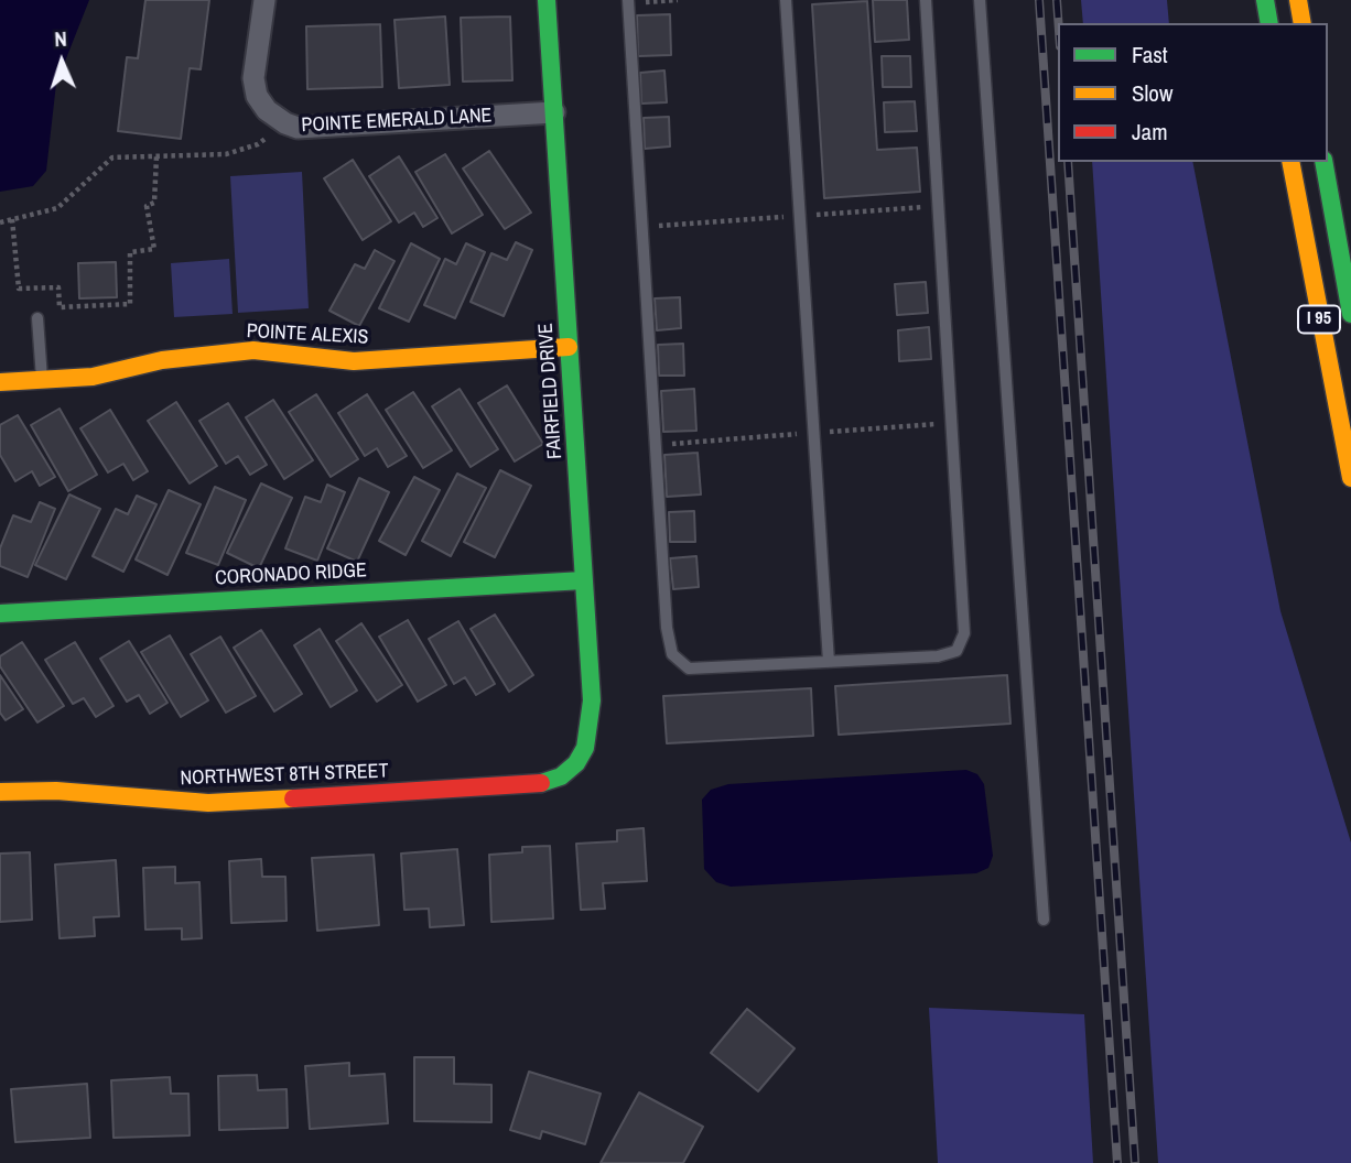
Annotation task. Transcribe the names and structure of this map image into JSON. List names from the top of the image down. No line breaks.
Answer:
{"streets":{"main road":["I 95","POINTE ALEXIS","FAIRFIELD DRIVE","CORONADO RIDGE","NORTHWEST 8TH STREET"],"street":["POINTE EMERALD LANE"]},"crossings":[["POINTE EMERALD LANE","FAIRFIELD DRIVE"],["POINTE ALEXIS","FAIRFIELD DRIVE"],["FAIRFIELD DRIVE","CORONADO RIDGE"],["FAIRFIELD DRIVE","NORTHWEST 8TH STREET"]],"legend":["Fast","Slow","Jam"],"north":"top"}
